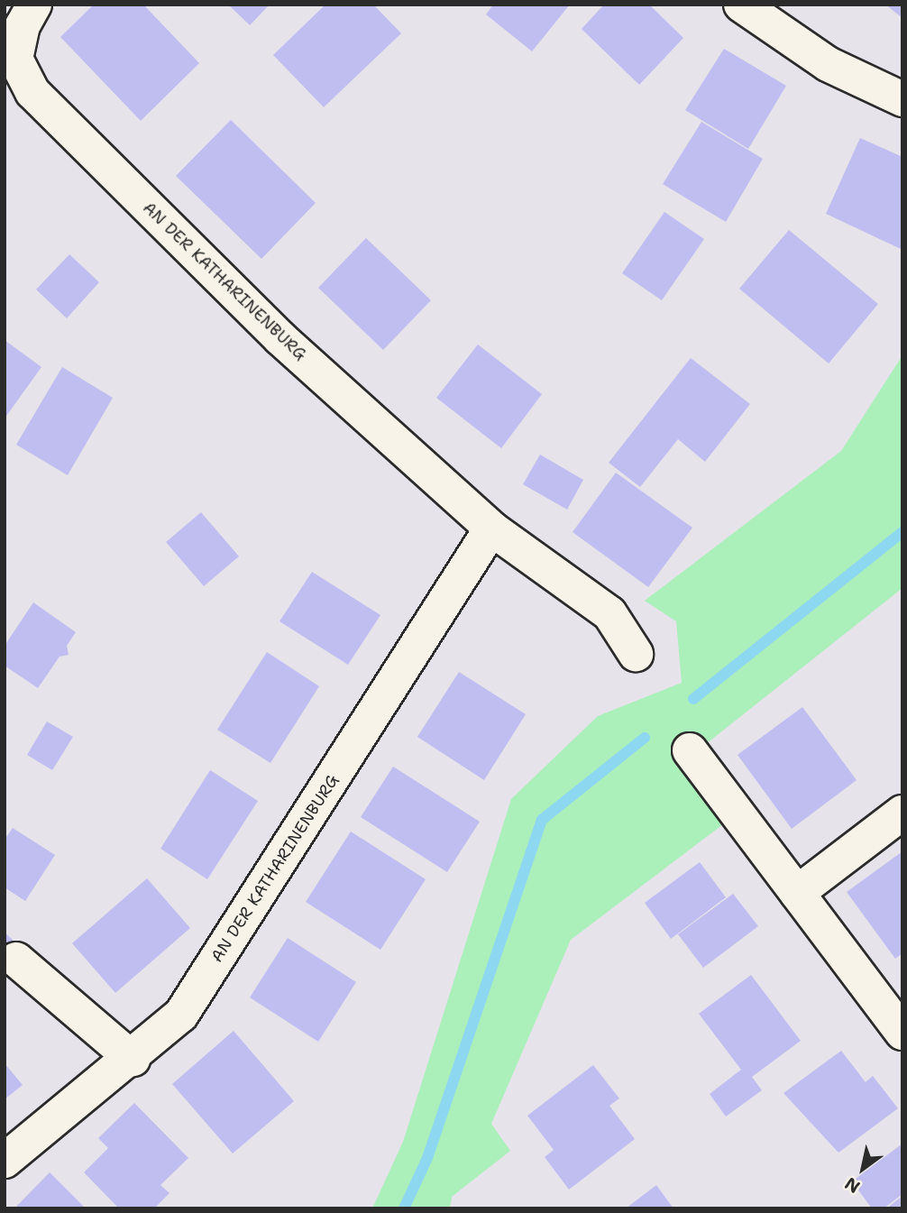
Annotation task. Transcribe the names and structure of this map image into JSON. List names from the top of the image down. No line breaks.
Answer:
{"streets":{"street":["AN DER KATHARINENBURG"]},"north":"bottom left"}
